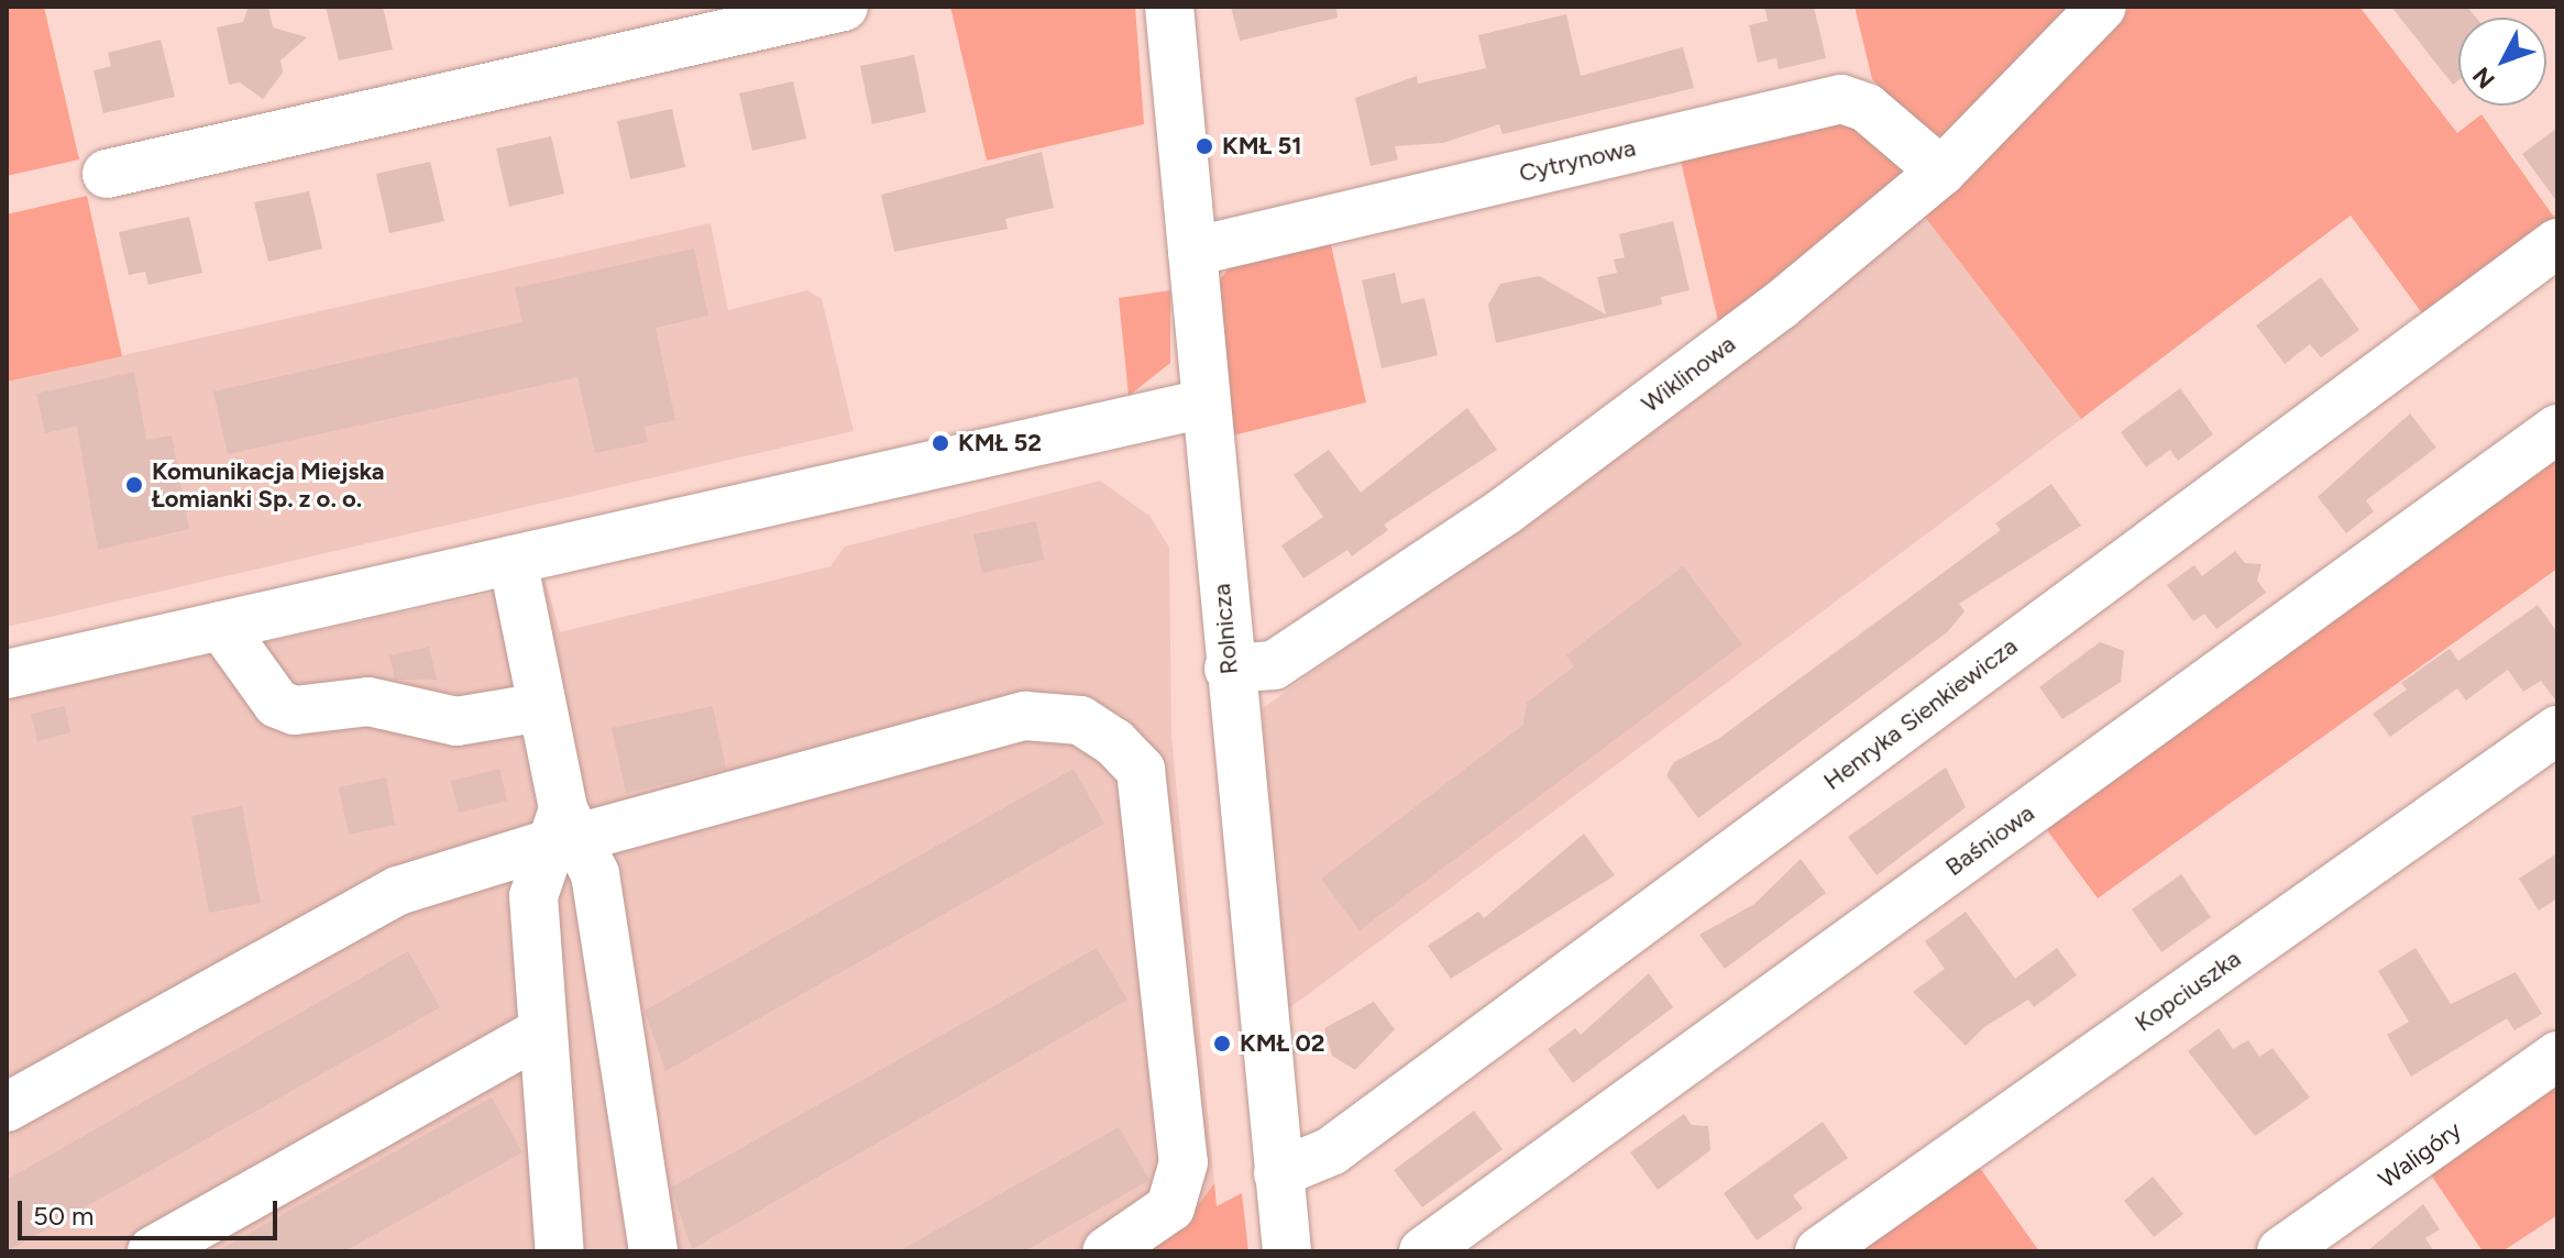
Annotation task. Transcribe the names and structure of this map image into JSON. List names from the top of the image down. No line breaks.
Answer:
{"streets":{"street":["Cytrynowa","Wiklinowa","Rolnicza","Henryka Sienkiewicza","Baśniowa","Kopciuszka","Waligóry"]},"crossings":[["Cytrynowa","Wiklinowa"],["Cytrynowa","Rolnicza"],["Wiklinowa","Rolnicza"],["Rolnicza","Henryka Sienkiewicza"]],"places":["KMŁ 51","KMŁ 52","Komunikacja Miejska Łomianki Sp. z o. o.","KMŁ 02"],"scale_bar":"50 m","north":"bottom left"}
